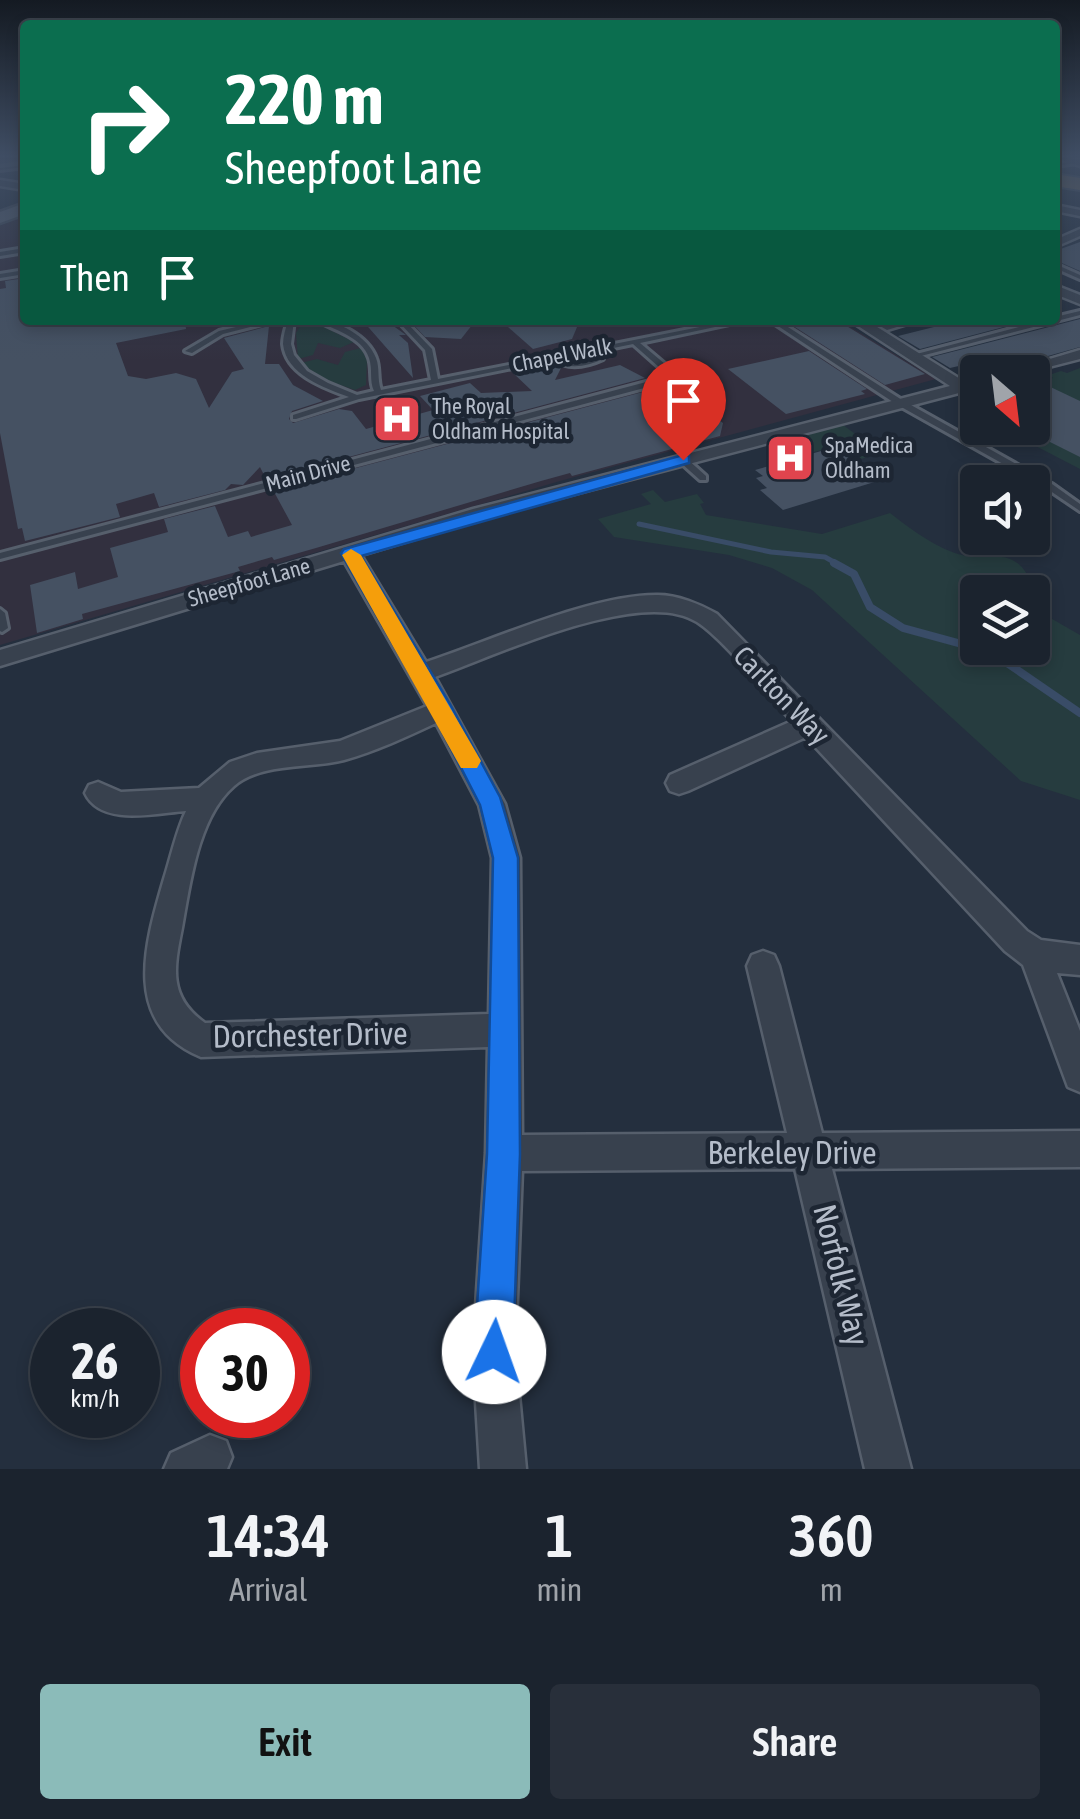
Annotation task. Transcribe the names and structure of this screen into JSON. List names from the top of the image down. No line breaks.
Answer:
{"streets":{"street":["Sheepfoot Lane","Carlton Way","Dorchester Drive","Berkeley Drive","Norfolk Way"],"lane":["Chapel Walk","Main Drive"]},"crossings":[["Chapel Walk","Main Drive"],["Berkeley Drive","Norfolk Way"]],"places":{"hospital":["The Royal Oldham Hospital","SpaMedica Oldham"]},"north":"bottom right","page":{"turn":["220 m","Sheepfoot Lane"],"then":"Then","speed":"26 km/h","limit":"30","eta":["14:34","Arrival","1","min","360","m"],"buttons":["Exit","Share"]}}
